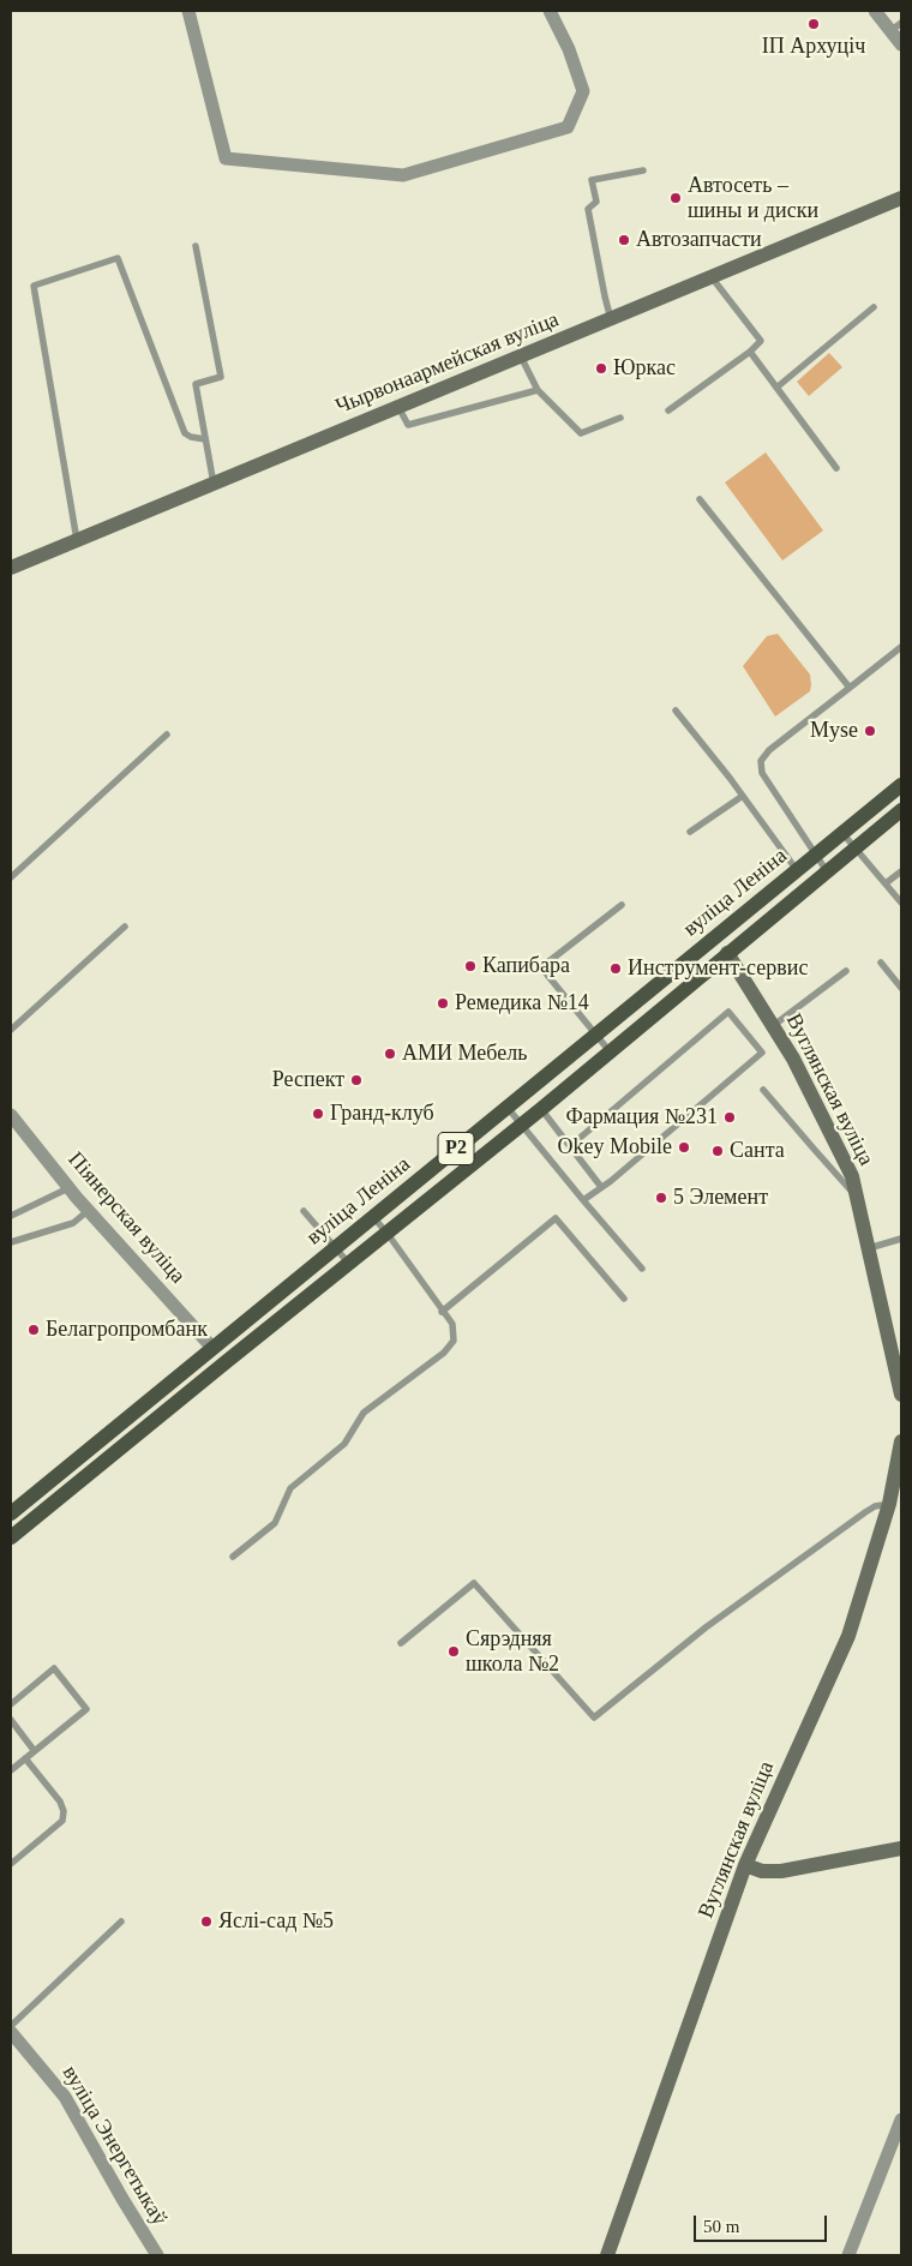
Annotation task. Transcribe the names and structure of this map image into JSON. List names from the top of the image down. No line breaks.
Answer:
{"streets":{"main road":["вуліца Леніна","Р2"],"street":["Чырвонаармейская вуліца","Вуглянская вуліца","Піянерская вуліца","вуліца Энергетыкаў"]},"crossings":[["вуліца Леніна","Вуглянская вуліца"],["вуліца Леніна","Піянерская вуліца"]],"places":["ІП Архуціч","Автосеть – шины и диски","Автозапчасти","Юркас","Myse","Капибара","Инструмент-сервис","Ремедика №14","АМИ Мебель","Респект","Гранд-клуб","Фармация №231","Okey Mobile","Санта","5 Элемент","Белагропромбанк","Сярэдняя школа №2","Яслі-сад №5"],"scale_bar":"50 m"}
